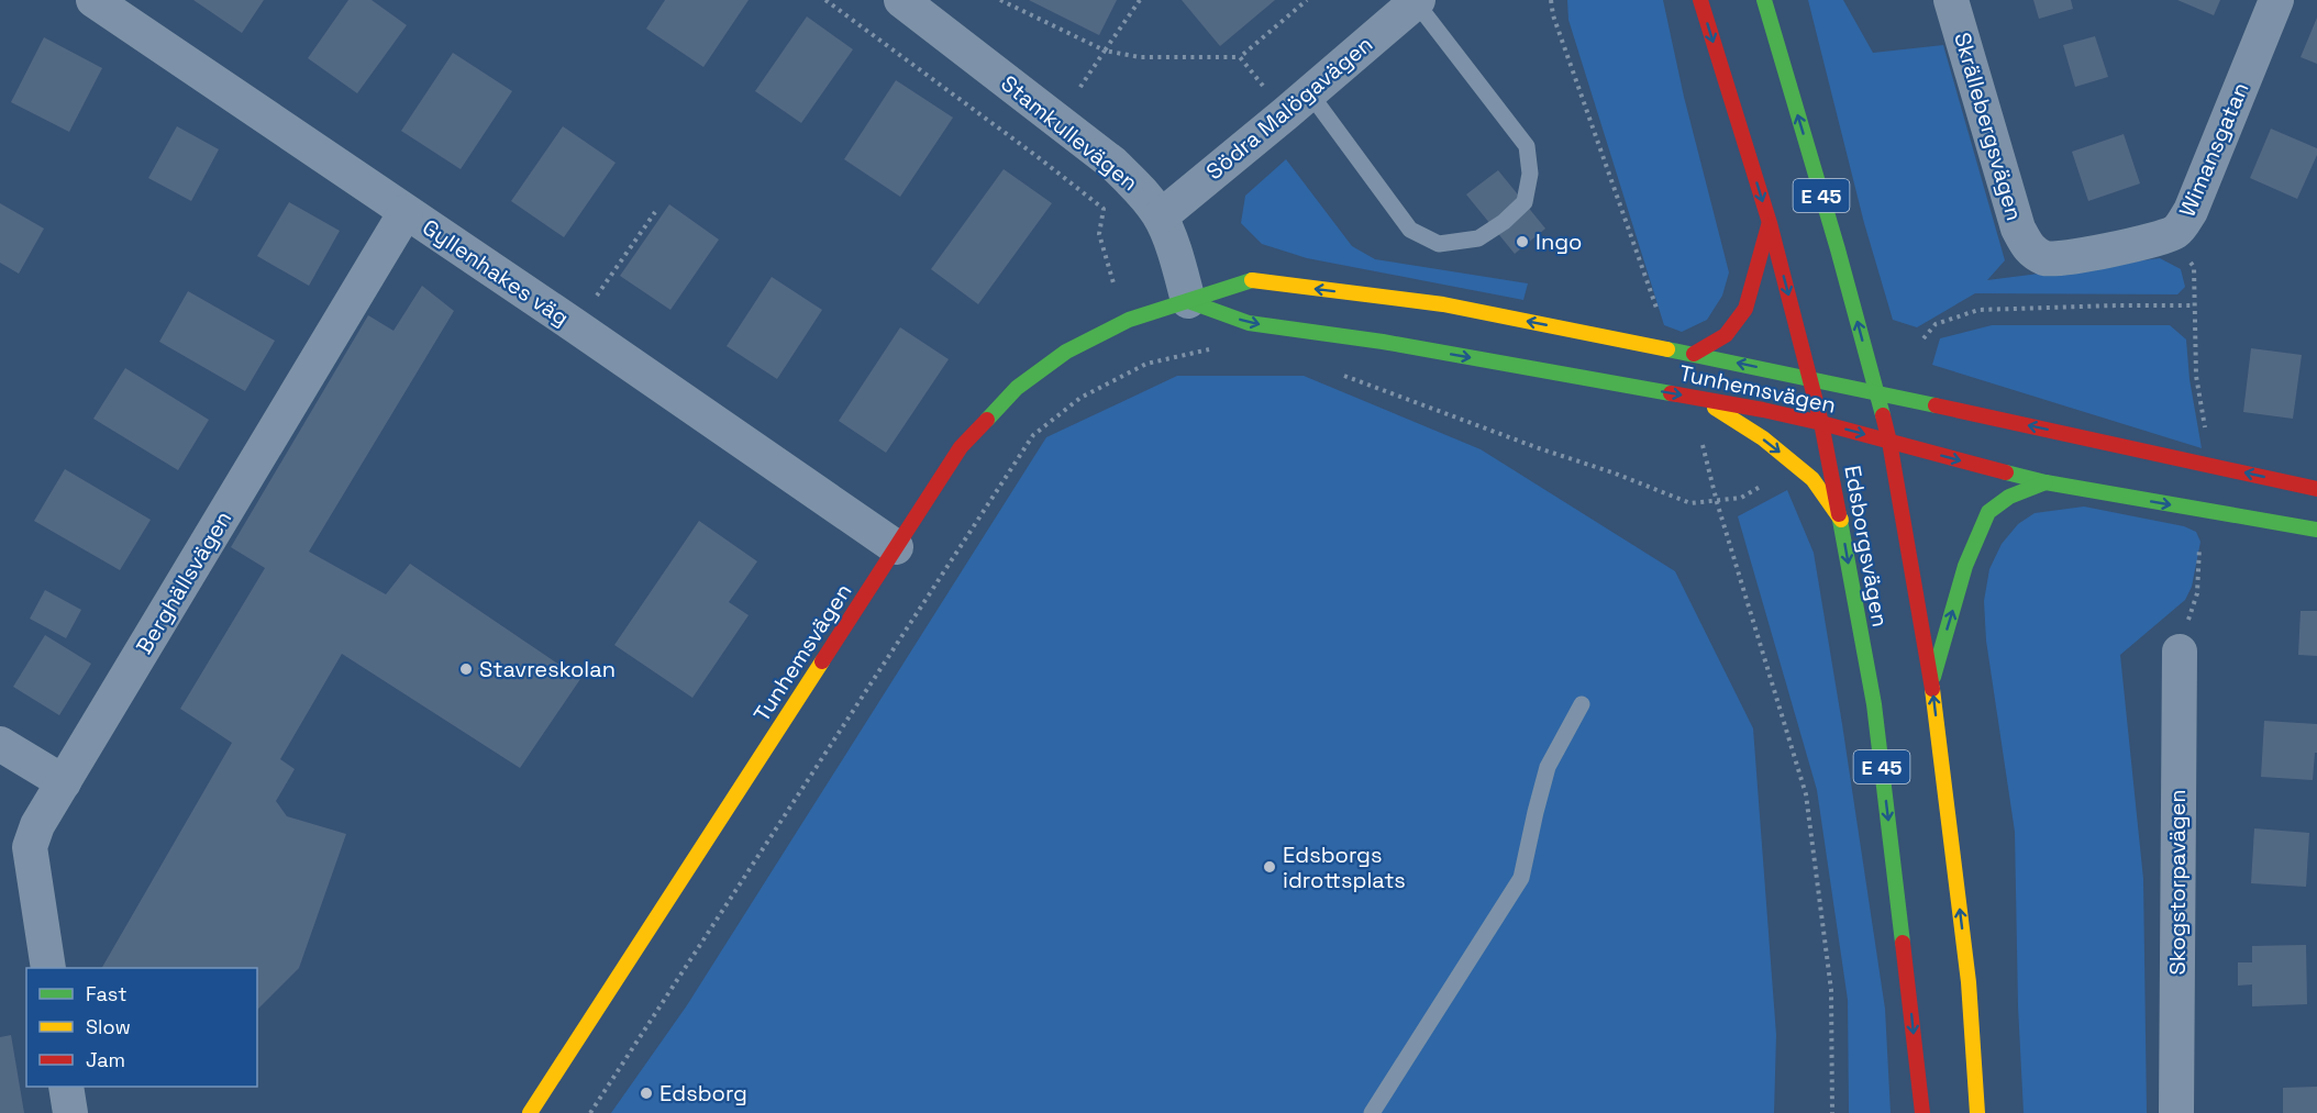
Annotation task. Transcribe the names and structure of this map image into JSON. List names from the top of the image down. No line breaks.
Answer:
{"streets":{"main road":["E 45","Tunhemsvägen","Edsborgsvägen"],"street":["Södra Malögavägen","Skrällebergsvägen","Stamkullevägen","Wimansgatan","Gyllenhakes väg","Berghällsvägen","Skogstorpavägen"]},"crossings":[["Södra Malögavägen","Stamkullevägen"],["Skrällebergsvägen","Wimansgatan"],["Stamkullevägen","Tunhemsvägen"],["Gyllenhakes väg","Tunhemsvägen"],["Gyllenhakes väg","Berghällsvägen"],["Tunhemsvägen","Edsborgsvägen"]],"places":["Ingo","Stavreskolan","Edsborgs idrottsplats","Edsborg"],"legend":["Fast","Slow","Jam"]}
